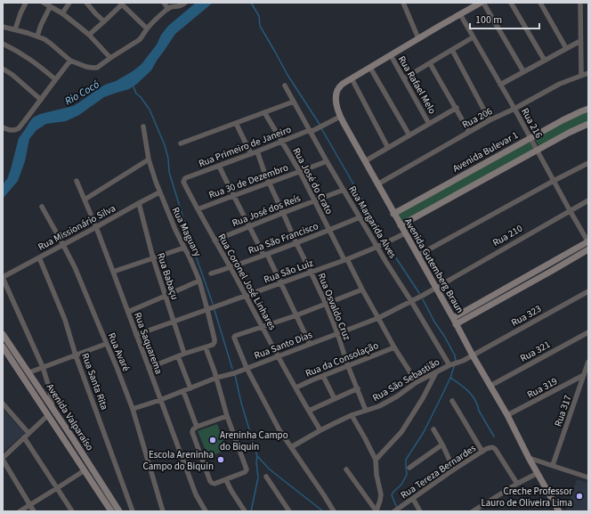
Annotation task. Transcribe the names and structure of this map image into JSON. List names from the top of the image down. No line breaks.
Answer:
{"streets":{"street":["Rua Rafael Melo","Rua 206","Rua 216","Rua Primeiro de Janeiro","Avenida Bulevar 1","Rua 30 de Dezembro","Rua José do Crato","Rua José dos Reís","Rua Margarida Alves","Rua Missionário Silva","Rua Maguary","Rua 210","Rua São Francisco","Avenida Gutemberg Braun","Rua São Luiz","Rua Babaçu","Rua Coronel José Linhares","Rua Osvaldo Cruz","Rua 323","Rua Saquarema","Rua Santo Dias","Rua 321","Rua Avaré","Rua da Consolação","Rua São Sebastião","Rua Santa Rita","Rua 319","Rua 317","Avenida Valparaíso","Rua Tereza Bernardes"]},"crossings":[["Rua Rafael Melo","Avenida Gutemberg Braun"],["Rua 206","Rua 216"],["Rua 206","Avenida Gutemberg Braun"],["Rua 216","Avenida Bulevar 1"],["Rua 216","Rua 210"],["Rua 216","Avenida Gutemberg Braun"],["Rua Primeiro de Janeiro","Rua José do Crato"],["Rua Primeiro de Janeiro","Rua Margarida Alves"],["Rua Primeiro de Janeiro","Avenida Gutemberg Braun"],["Rua Primeiro de Janeiro","Rua Coronel José Linhares"],["Rua Primeiro de Janeiro","Rua Osvaldo Cruz"],["Avenida Bulevar 1","Avenida Gutemberg Braun"],["Rua 30 de Dezembro","Rua José do Crato"],["Rua 30 de Dezembro","Rua Margarida Alves"],["Rua 30 de Dezembro","Rua Coronel José Linhares"],["Rua 30 de Dezembro","Rua Osvaldo Cruz"],["Rua José do Crato","Rua José dos Reís"],["Rua José do Crato","Rua São Francisco"],["Rua José do Crato","Rua São Luiz"],["Rua José do Crato","Rua Santo Dias"],["Rua José do Crato","Rua da Consolação"],["Rua José do Crato","Rua São Sebastião"],["Rua José dos Reís","Rua Margarida Alves"],["Rua José dos Reís","Rua Coronel José Linhares"],["Rua José dos Reís","Rua Osvaldo Cruz"],["Rua Margarida Alves","Rua São Francisco"],["Rua Margarida Alves","Rua São Luiz"],["Rua Margarida Alves","Rua Santo Dias"],["Rua Margarida Alves","Rua São Sebastião"],["Rua Missionário Silva","Rua Maguary"],["Rua Missionário Silva","Rua Babaçu"],["Rua Missionário Silva","Rua Saquarema"],["Rua Missionário Silva","Rua Avaré"],["Rua Missionário Silva","Rua Santa Rita"],["Rua Maguary","Rua São Luiz"],["Rua 210","Avenida Gutemberg Braun"],["Rua 210","Rua Santo Dias"],["Rua São Francisco","Rua Coronel José Linhares"],["Rua São Francisco","Rua Osvaldo Cruz"],["Avenida Gutemberg Braun","Rua São Luiz"],["Avenida Gutemberg Braun","Rua 323"],["Avenida Gutemberg Braun","Rua Santo Dias"],["Avenida Gutemberg Braun","Rua 321"],["Avenida Gutemberg Braun","Rua São Sebastião"],["Avenida Gutemberg Braun","Rua 319"],["Rua São Luiz","Rua Babaçu"],["Rua São Luiz","Rua Coronel José Linhares"],["Rua São Luiz","Rua Osvaldo Cruz"],["Rua São Luiz","Rua Saquarema"],["Rua Coronel José Linhares","Rua Santo Dias"],["Rua Coronel José Linhares","Rua da Consolação"],["Rua Coronel José Linhares","Rua São Sebastião"],["Rua Osvaldo Cruz","Rua Santo Dias"],["Rua Osvaldo Cruz","Rua da Consolação"],["Rua Osvaldo Cruz","Rua São Sebastião"],["Rua 323","Rua São Sebastião"],["Rua Saquarema","Rua Santo Dias"],["Rua Santo Dias","Rua Avaré"],["Rua 319","Rua 317"]],"water":["Rio Cocó"],"places":["Areninha Campo do Biquin","Escola Areninha Campo do Biquin","Creche Professor Lauro de Oliveira Lima"],"scale_bar":"100 m"}
